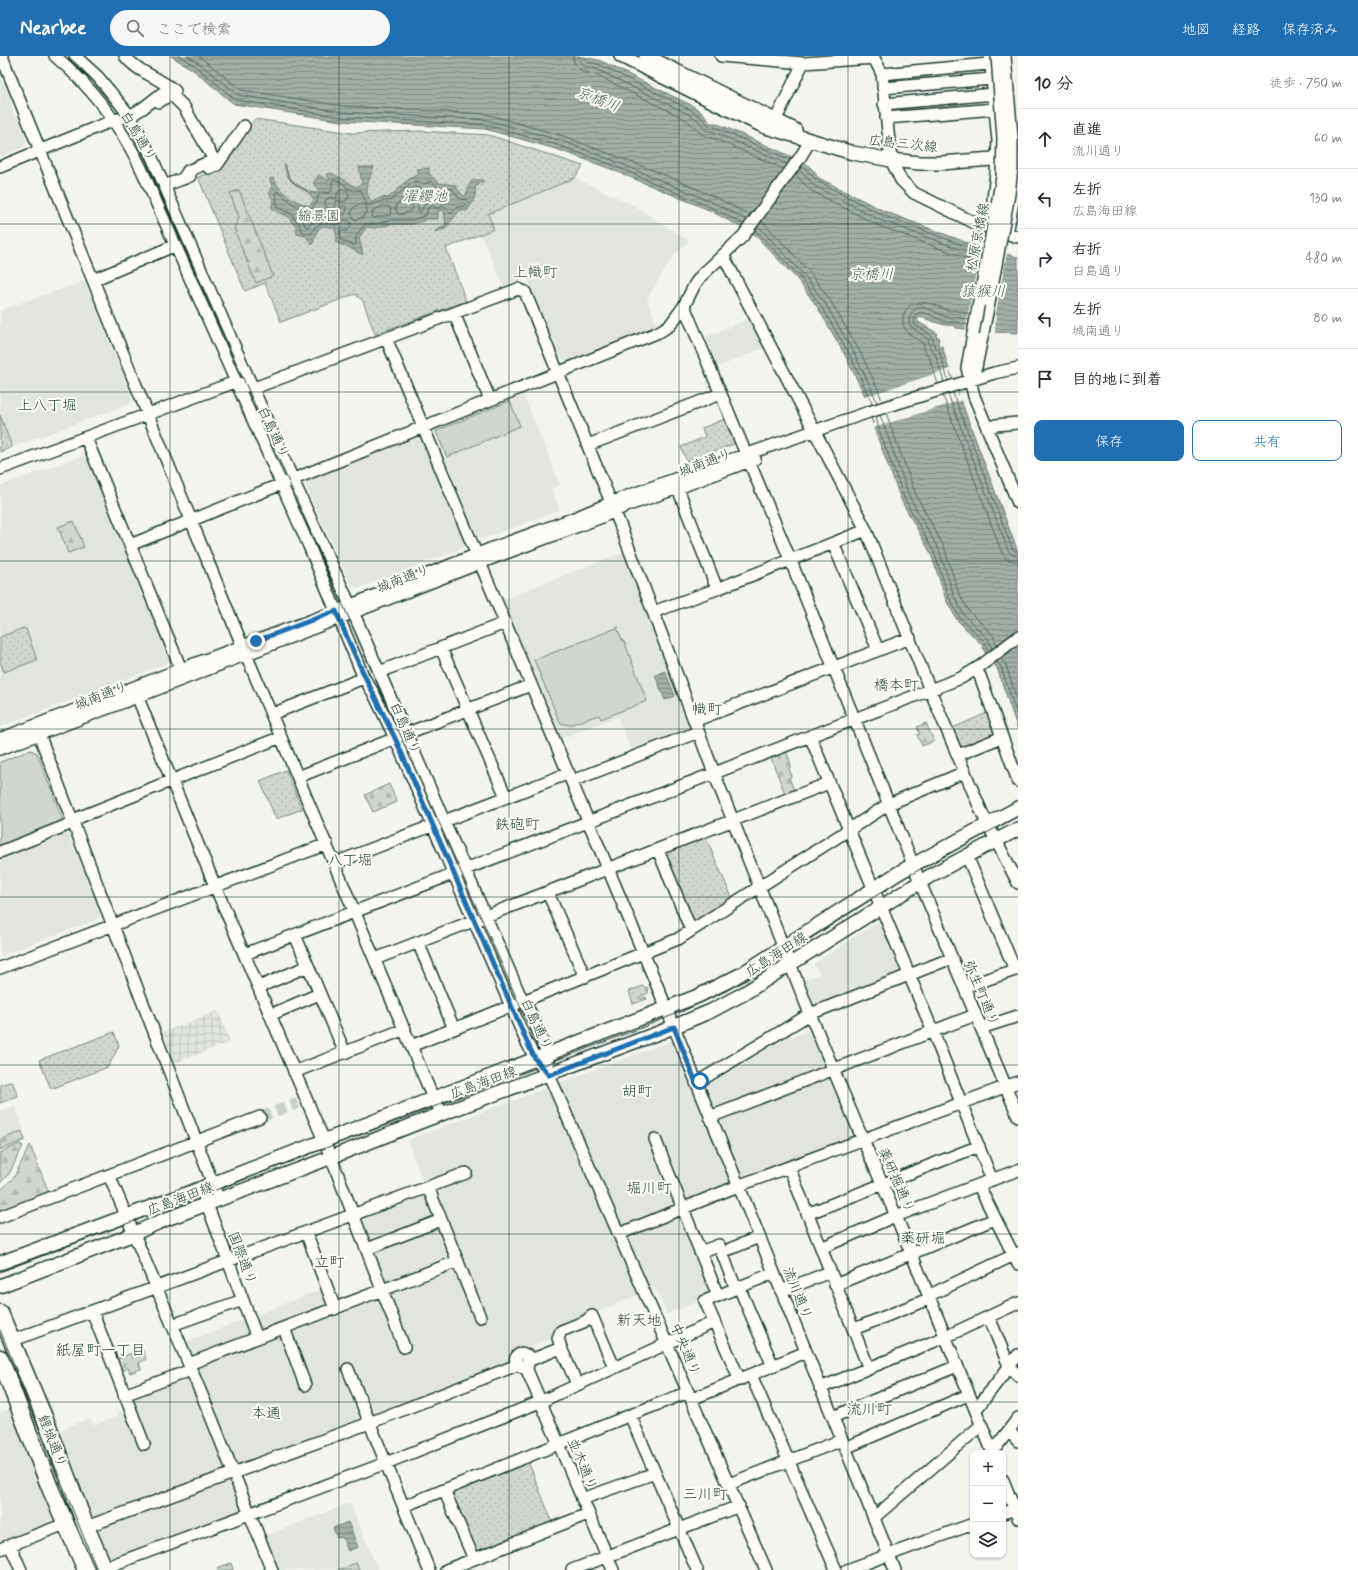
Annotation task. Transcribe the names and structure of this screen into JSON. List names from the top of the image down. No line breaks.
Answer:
{"streets":{"highway":["鯉城通り"],"main road":["広島三次線","広島海田線"],"street":["白島通り","松原京橋線","城南通り","弥生町通り","薬研掘通り","国際通り","流川通り","中央通り","並木通り"]},"crossings":[["白島通り","城南通り"],["白島通り","広島海田線"],["白島通り","薬研掘通り"],["白島通り","中央通り"],["松原京橋線","城南通り"],["城南通り","弥生町通り"],["城南通り","薬研掘通り"],["城南通り","国際通り"],["城南通り","流川通り"],["広島海田線","弥生町通り"],["広島海田線","薬研掘通り"],["広島海田線","国際通り"],["広島海田線","流川通り"],["広島海田線","中央通り"],["薬研掘通り","流川通り"]],"districts":["上幟町","上八丁堀","橋本町","幟町","鉄砲町","八丁堀","胡町","堀川町","薬研堀","立町","新天地","紙屋町一丁目","流川町","本通","三川町"],"water":["京橋川","濯纓池","猿猴川"],"parks":["縮景園"],"page":{"header":"Nearbee","search":"ここで検索","nav":["地図","経路","保存済み"],"heading":["10 分","徒歩 · 750 m"],"list":[["直進","流川通り","60 m"],["左折","広島海田線","130 m"],["右折","白島通り","480 m"],["左折","城南通り","80 m"],"目的地に到着"],"buttons":["保存","共有"],"map_buttons":["+","−"]}}
